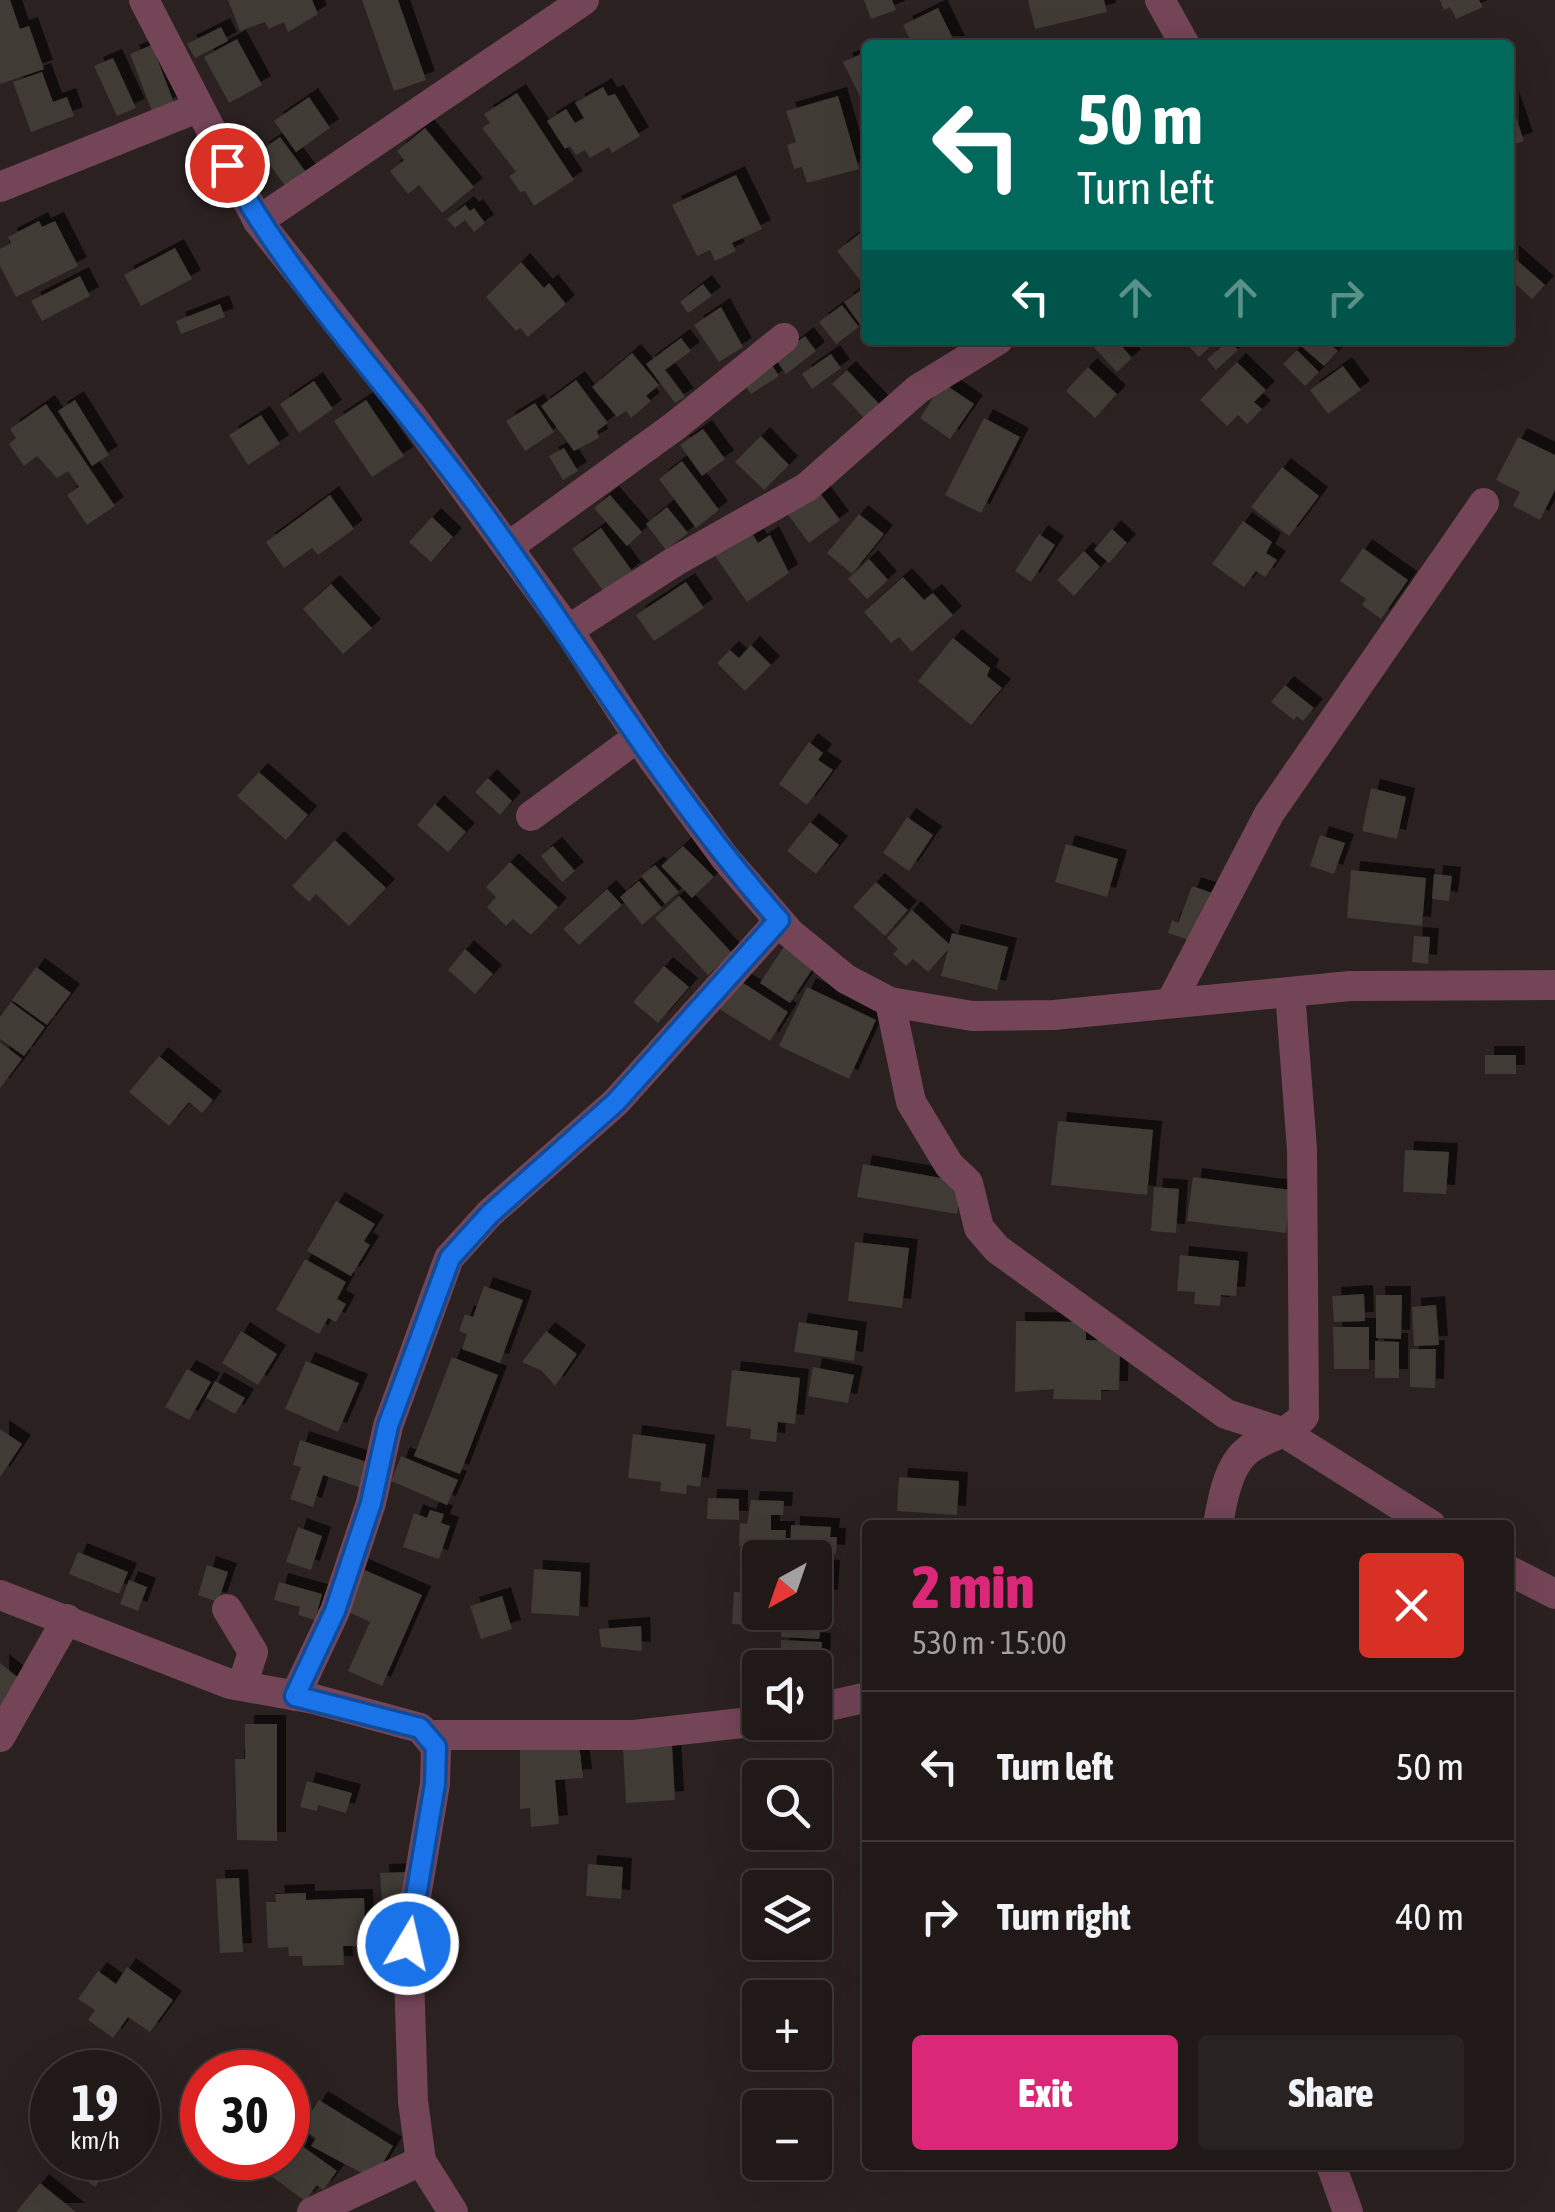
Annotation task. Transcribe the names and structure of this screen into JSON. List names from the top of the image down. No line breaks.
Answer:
{"north":"bottom left","page":{"turn":["50 m","Turn left"],"heading":["2 min","530 m · 15:00"],"map_buttons":["+","−"],"list":[{"name":"Turn left","value":"50 m"},{"name":"Turn right","value":"40 m"}],"buttons":["Exit","Share"],"speed":"19 km/h","limit":"30"}}
